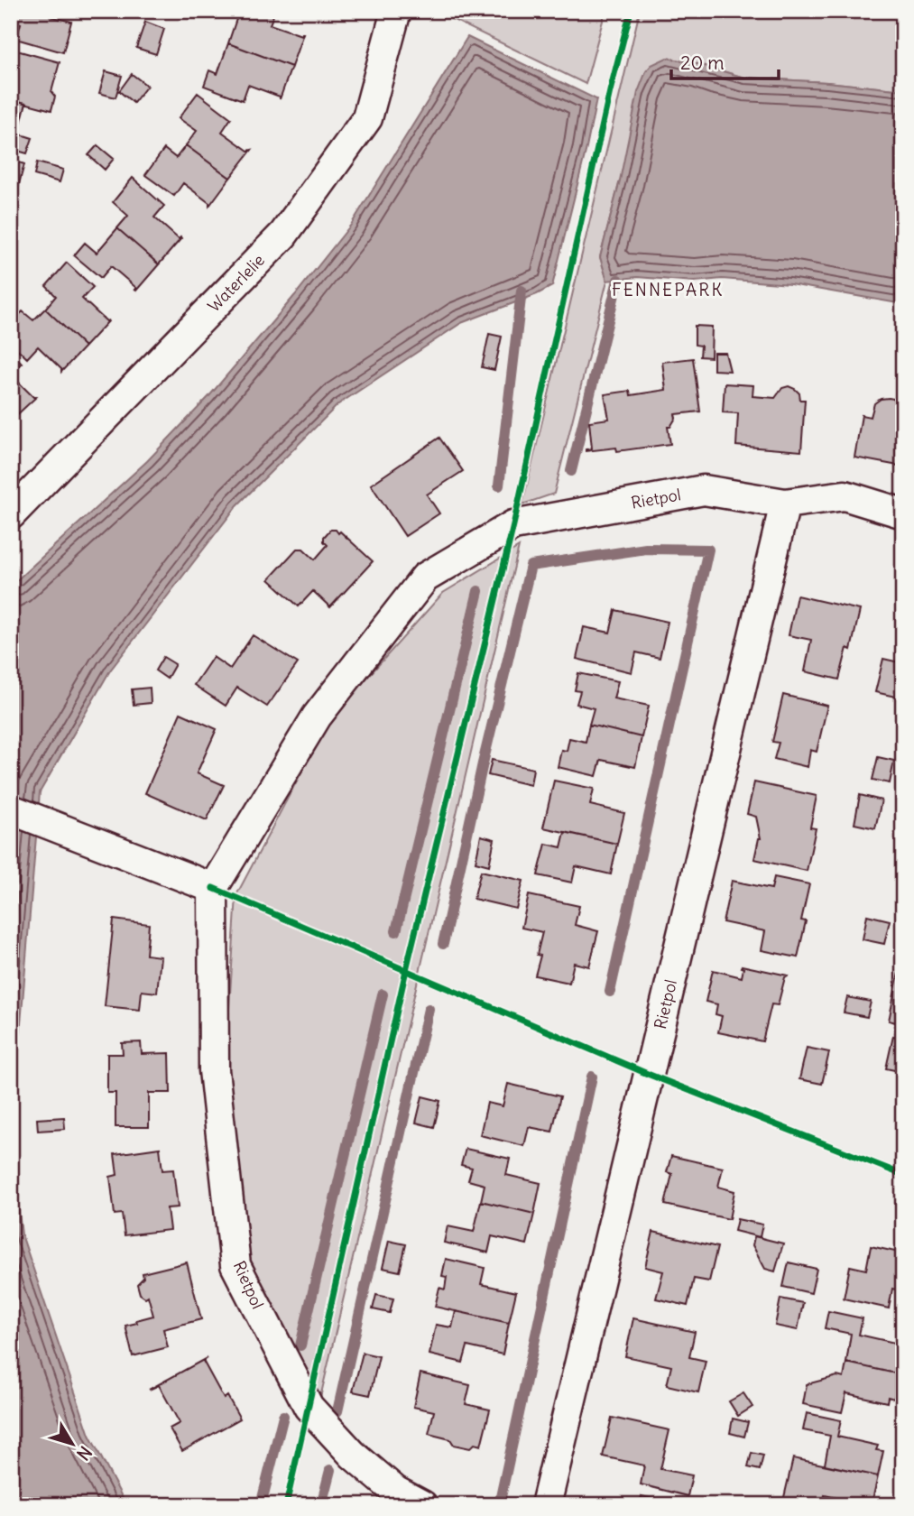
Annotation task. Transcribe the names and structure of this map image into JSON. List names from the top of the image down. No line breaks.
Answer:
{"streets":{"street":["Waterlelie","Rietpol"]},"districts":["FENNEPARK"],"scale_bar":"20 m","north":"bottom right"}
